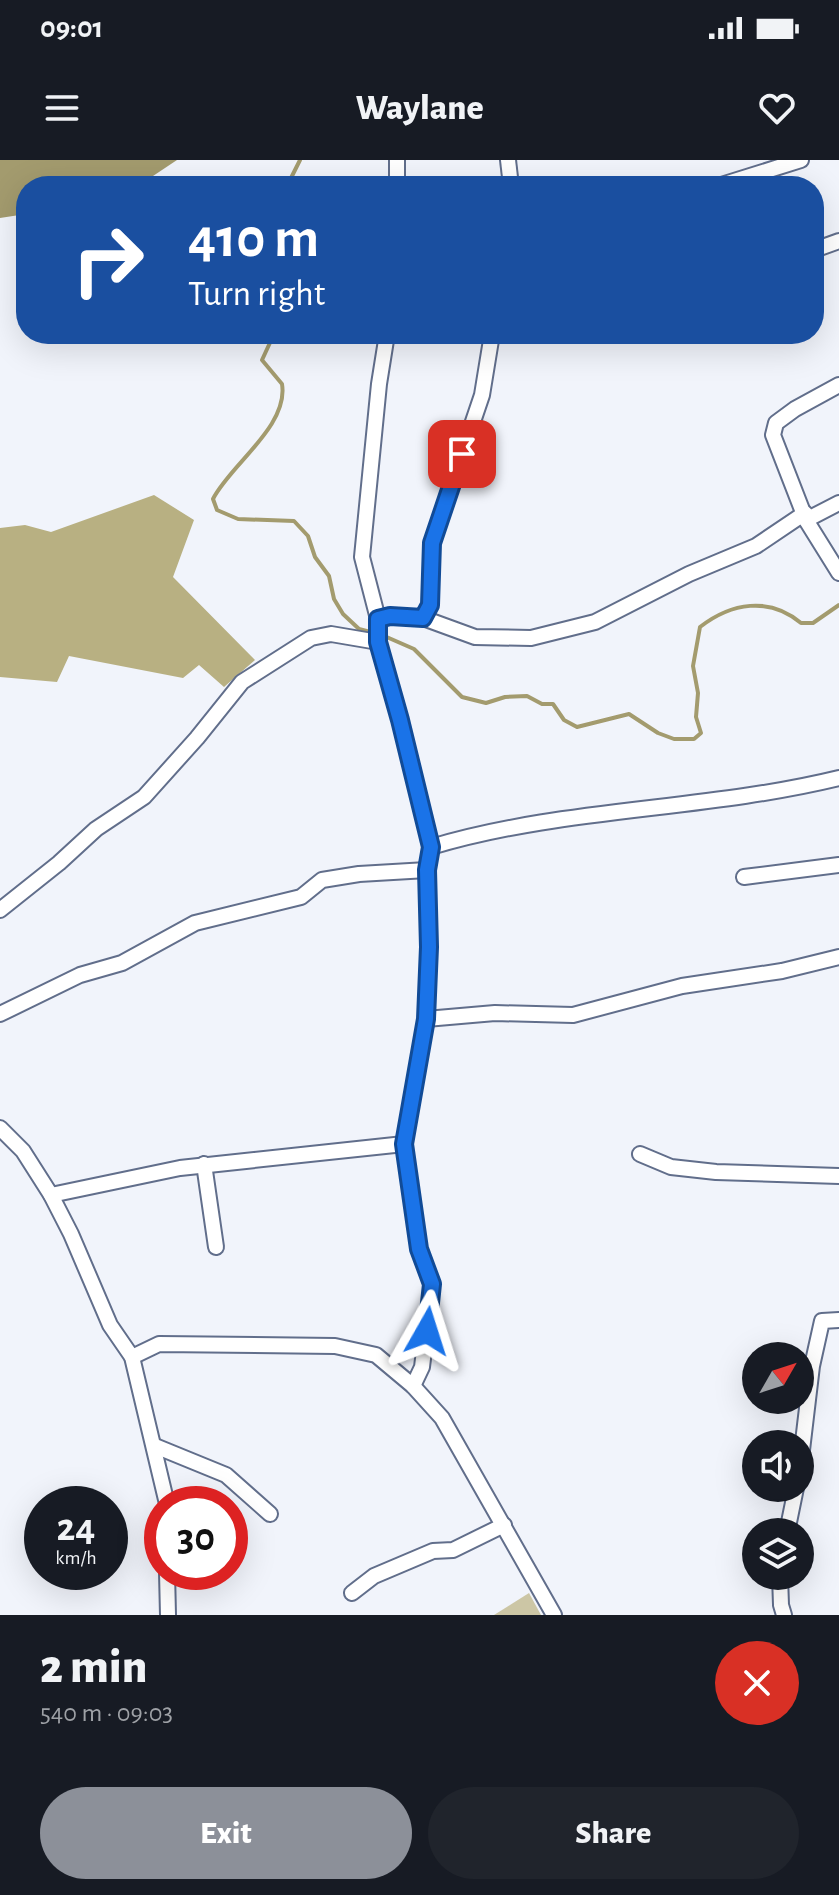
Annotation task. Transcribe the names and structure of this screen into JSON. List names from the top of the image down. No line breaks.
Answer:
{"north":"top right","page":{"status":"09:01","header":"Waylane","turn":["410 m","Turn right"],"speed":"24 km/h","limit":"30","heading":["2 min","540 m · 09:03"],"buttons":["Exit","Share"]}}
